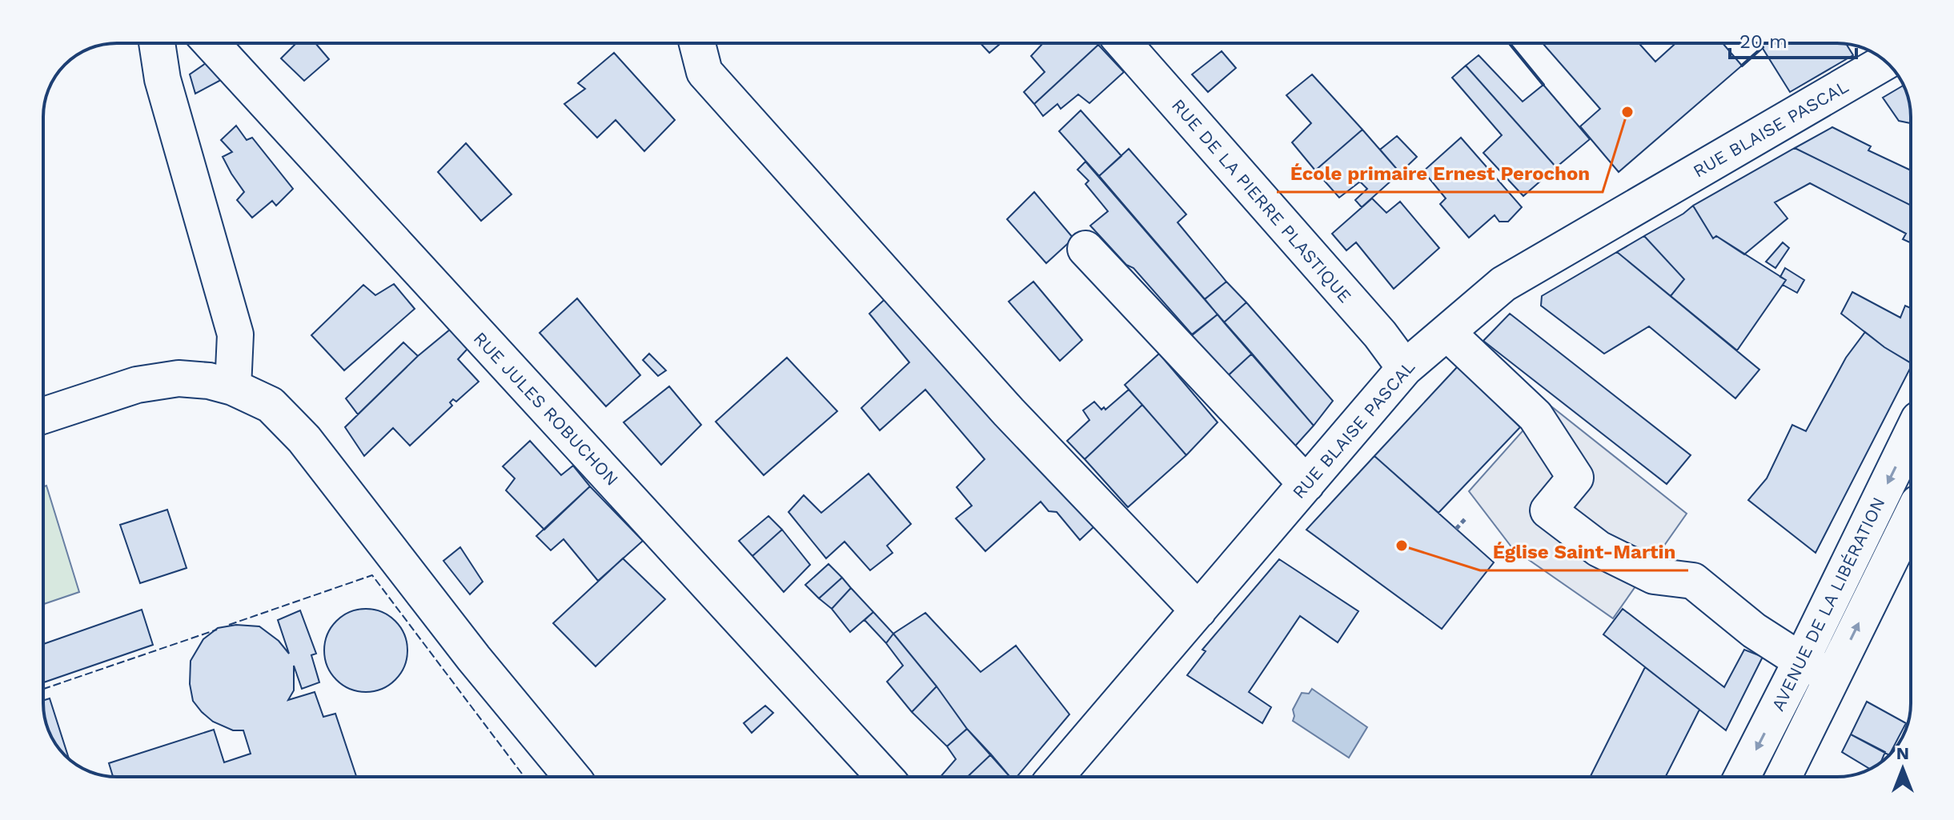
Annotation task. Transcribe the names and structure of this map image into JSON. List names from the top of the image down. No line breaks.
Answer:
{"streets":{"street":["RUE BLAISE PASCAL","RUE DE LA PIERRE PLASTIQUE","RUE JULES ROBUCHON","AVENUE DE LA LIBÉRATION"]},"crossings":[["RUE BLAISE PASCAL","RUE DE LA PIERRE PLASTIQUE"]],"places":["École primaire Ernest Perochon","Église Saint-Martin"],"scale_bar":"20 m","north":"top"}
